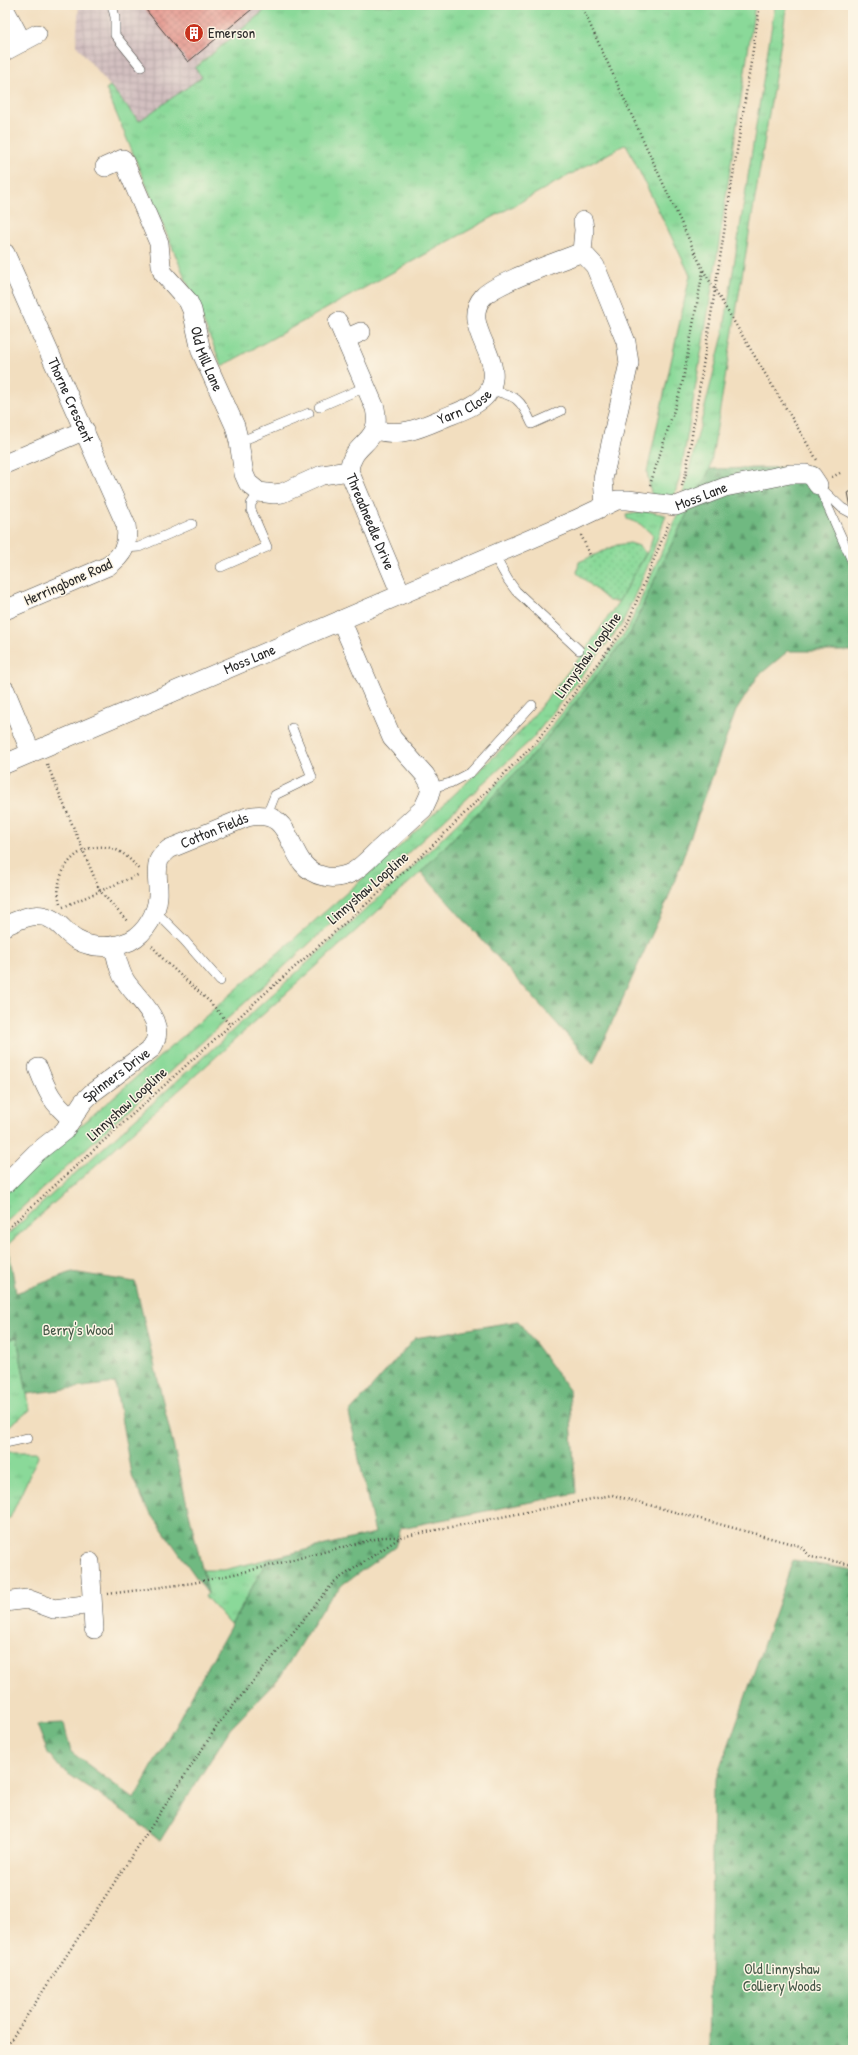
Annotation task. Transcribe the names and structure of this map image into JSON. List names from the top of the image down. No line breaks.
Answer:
{"streets":{"street":["Old Mill Lane","Thorne Crescent","Yarn Close","Moss Lane","Threadneedle Drive","Herringbone Road","Cotton Fields","Spinners Drive"],"path":["Linnyshaw Loopline"]},"crossings":[["Thorne Crescent","Herringbone Road"],["Yarn Close","Threadneedle Drive"],["Moss Lane","Threadneedle Drive"],["Moss Lane","Linnyshaw Loopline"],["Cotton Fields","Spinners Drive"]],"parks":["Berry's Wood","Old Linnyshaw Colliery Woods"],"places":{"building":["Emerson"]}}
